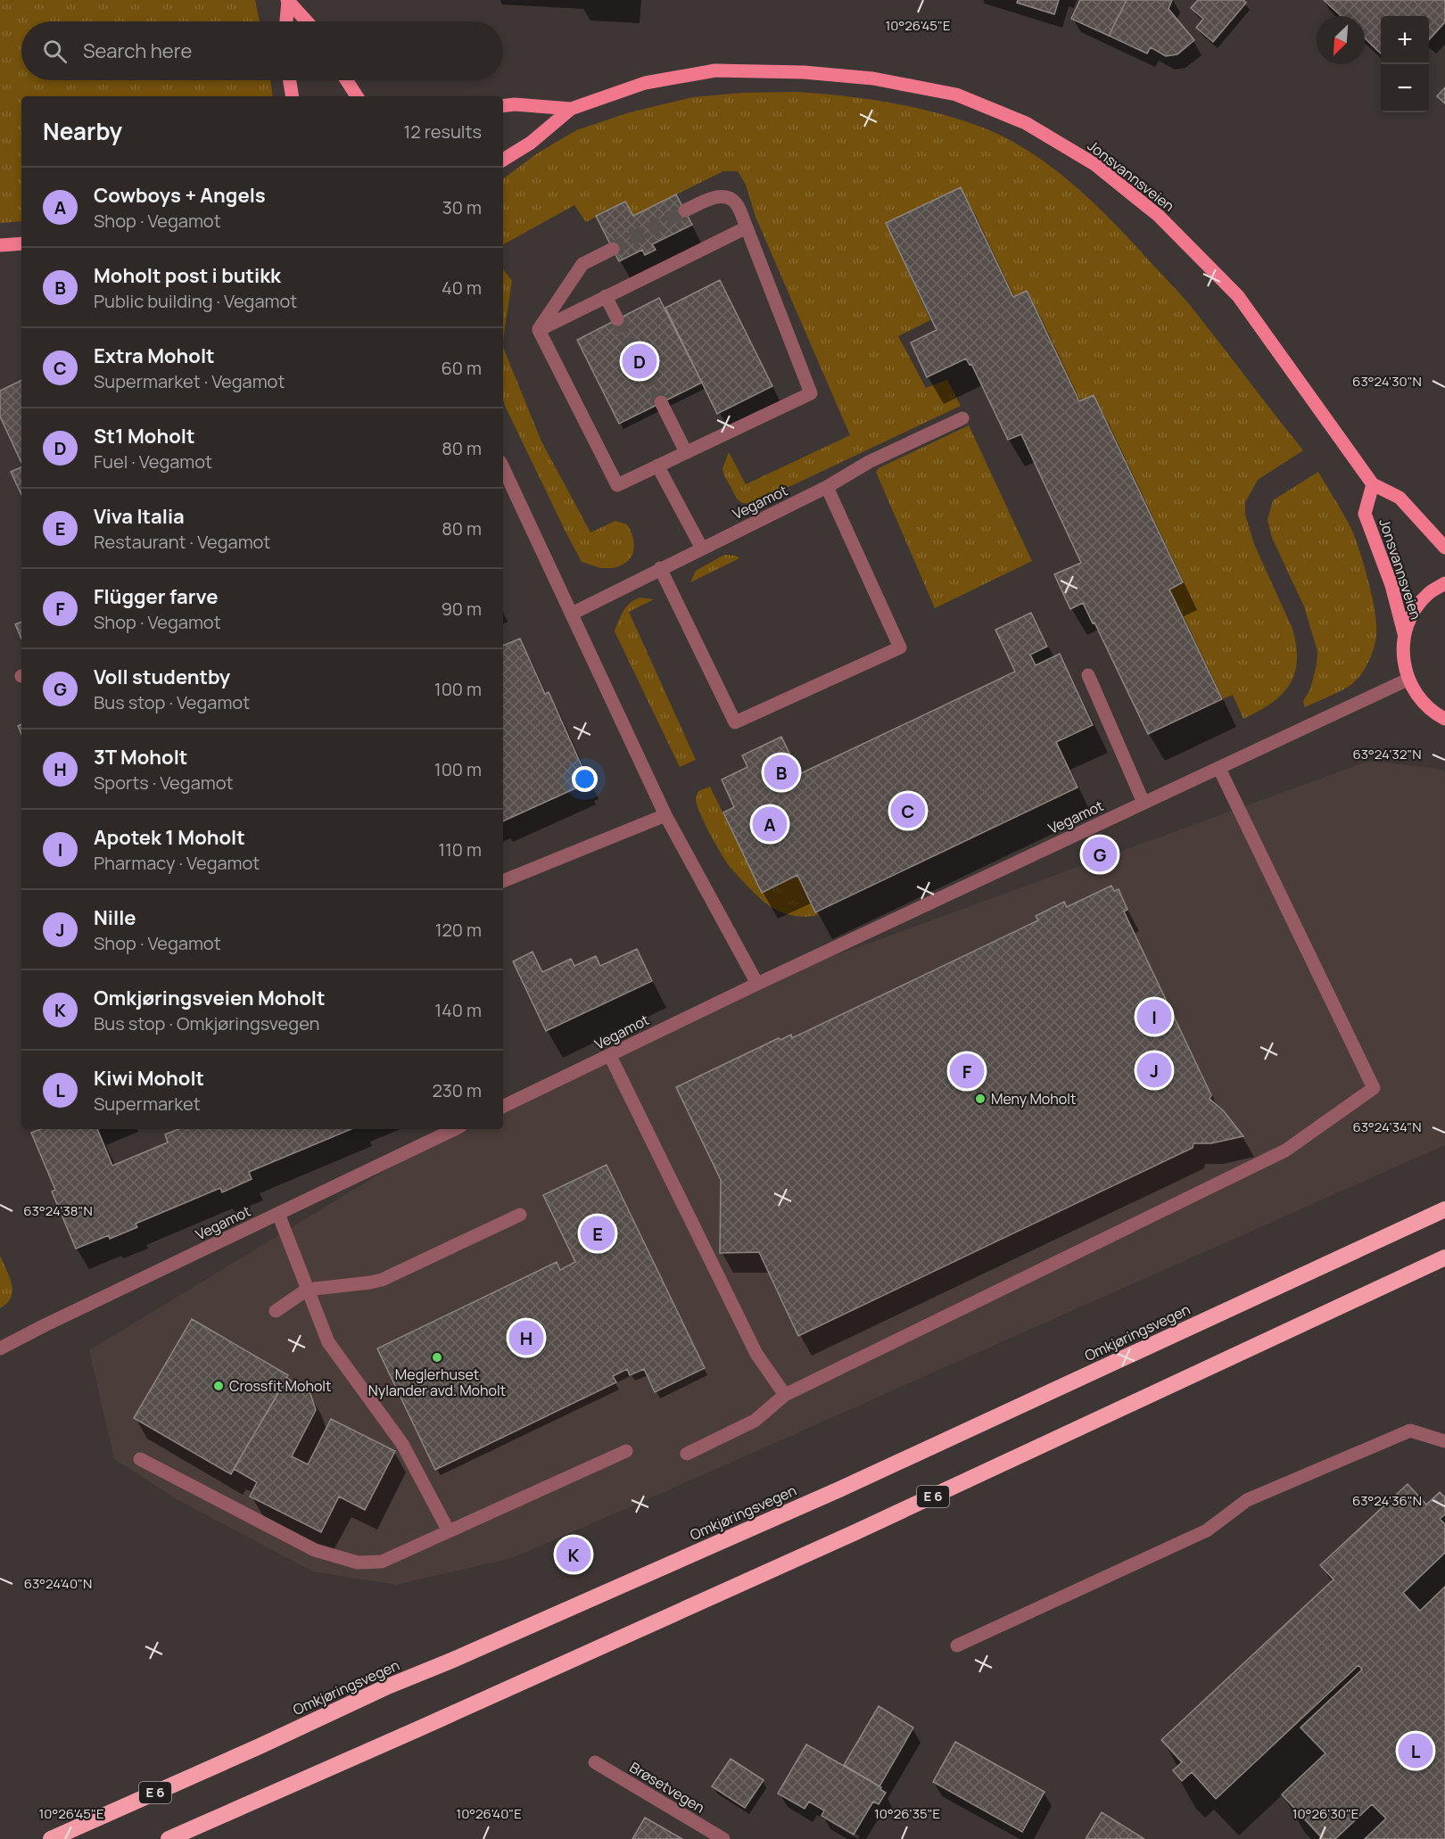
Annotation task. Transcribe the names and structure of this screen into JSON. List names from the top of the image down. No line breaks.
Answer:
{"streets":{"highway":["Omkjøringsvegen","E 6"],"main road":["Jonsvannsveien"],"street":["Vegamot","Brøsetvegen"]},"places":["Meny Moholt","Meglerhuset Nylander avd. Moholt","Crossfit Moholt"],"north":"bottom left","page":{"map_buttons":["+","−"],"search":"Search here","heading":["Nearby","12 results"],"list":[{"mark":"A","name":"Cowboys + Angels","note":"Shop · Vegamot","value":"30 m"},{"mark":"B","name":"Moholt post i butikk","note":"Public building · Vegamot","value":"40 m"},{"mark":"C","name":"Extra Moholt","note":"Supermarket · Vegamot","value":"60 m"},{"mark":"D","name":"St1 Moholt","note":"Fuel · Vegamot","value":"80 m"},{"mark":"E","name":"Viva Italia","note":"Restaurant · Vegamot","value":"80 m"},{"mark":"F","name":"Flügger farve","note":"Shop · Vegamot","value":"90 m"},{"mark":"G","name":"Voll studentby","note":"Bus stop · Vegamot","value":"100 m"},{"mark":"H","name":"3T Moholt","note":"Sports · Vegamot","value":"100 m"},{"mark":"I","name":"Apotek 1 Moholt","note":"Pharmacy · Vegamot","value":"110 m"},{"mark":"J","name":"Nille","note":"Shop · Vegamot","value":"120 m"},{"mark":"K","name":"Omkjøringsveien Moholt","note":"Bus stop · Omkjøringsvegen","value":"140 m"},{"mark":"L","name":"Kiwi Moholt","note":"Supermarket","value":"230 m"}],"pins":["D","B","C","A","G","I","J","F","E","H","K","L"]},"coordinates":["10°26'45\"E","63°24'30\"N","63°24'32\"N","63°24'34\"N","63°24'38\"N","63°24'36\"N","63°24'40\"N","10°26'40\"E","10°26'35\"E","10°26'30\"E"]}
